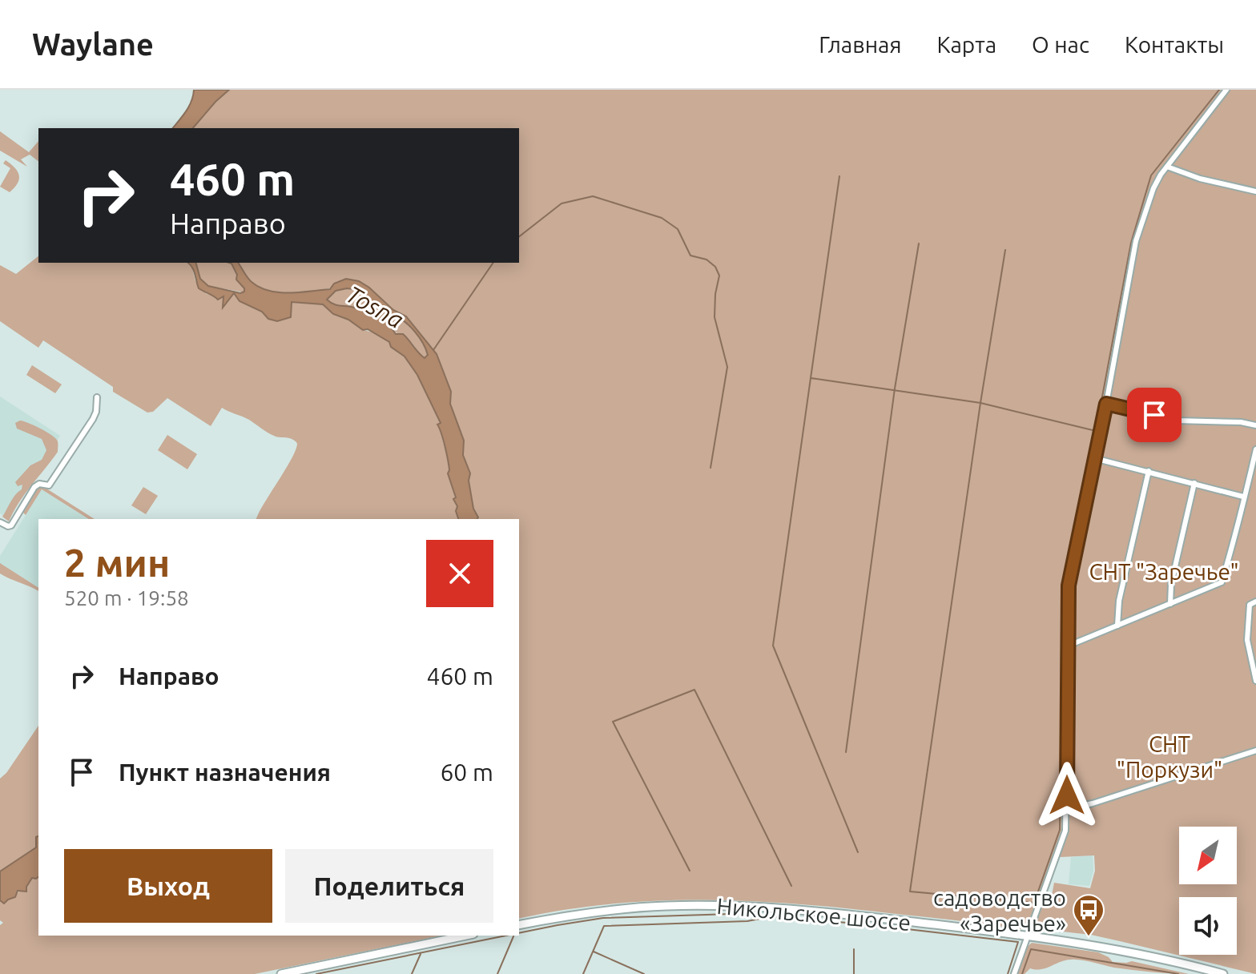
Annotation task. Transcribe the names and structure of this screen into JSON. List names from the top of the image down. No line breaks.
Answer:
{"streets":{"main road":["Никольское шоссе"]},"water":["Tosna"],"parks":["СНТ \"Заречье\"","СНТ \"Поркузи\""],"places":{"bus stop":["садоводство «Заречье»"]},"north":"bottom left","page":{"header":"Waylane","nav":["Главная","Карта","О нас","Контакты"],"turn":["460 m","Направо"],"heading":["2 мин","520 m · 19:58"],"list":[{"name":"Направо","value":"460 m"},{"name":"Пункт назначения","value":"60 m"}],"buttons":["Выход","Поделиться"]}}
